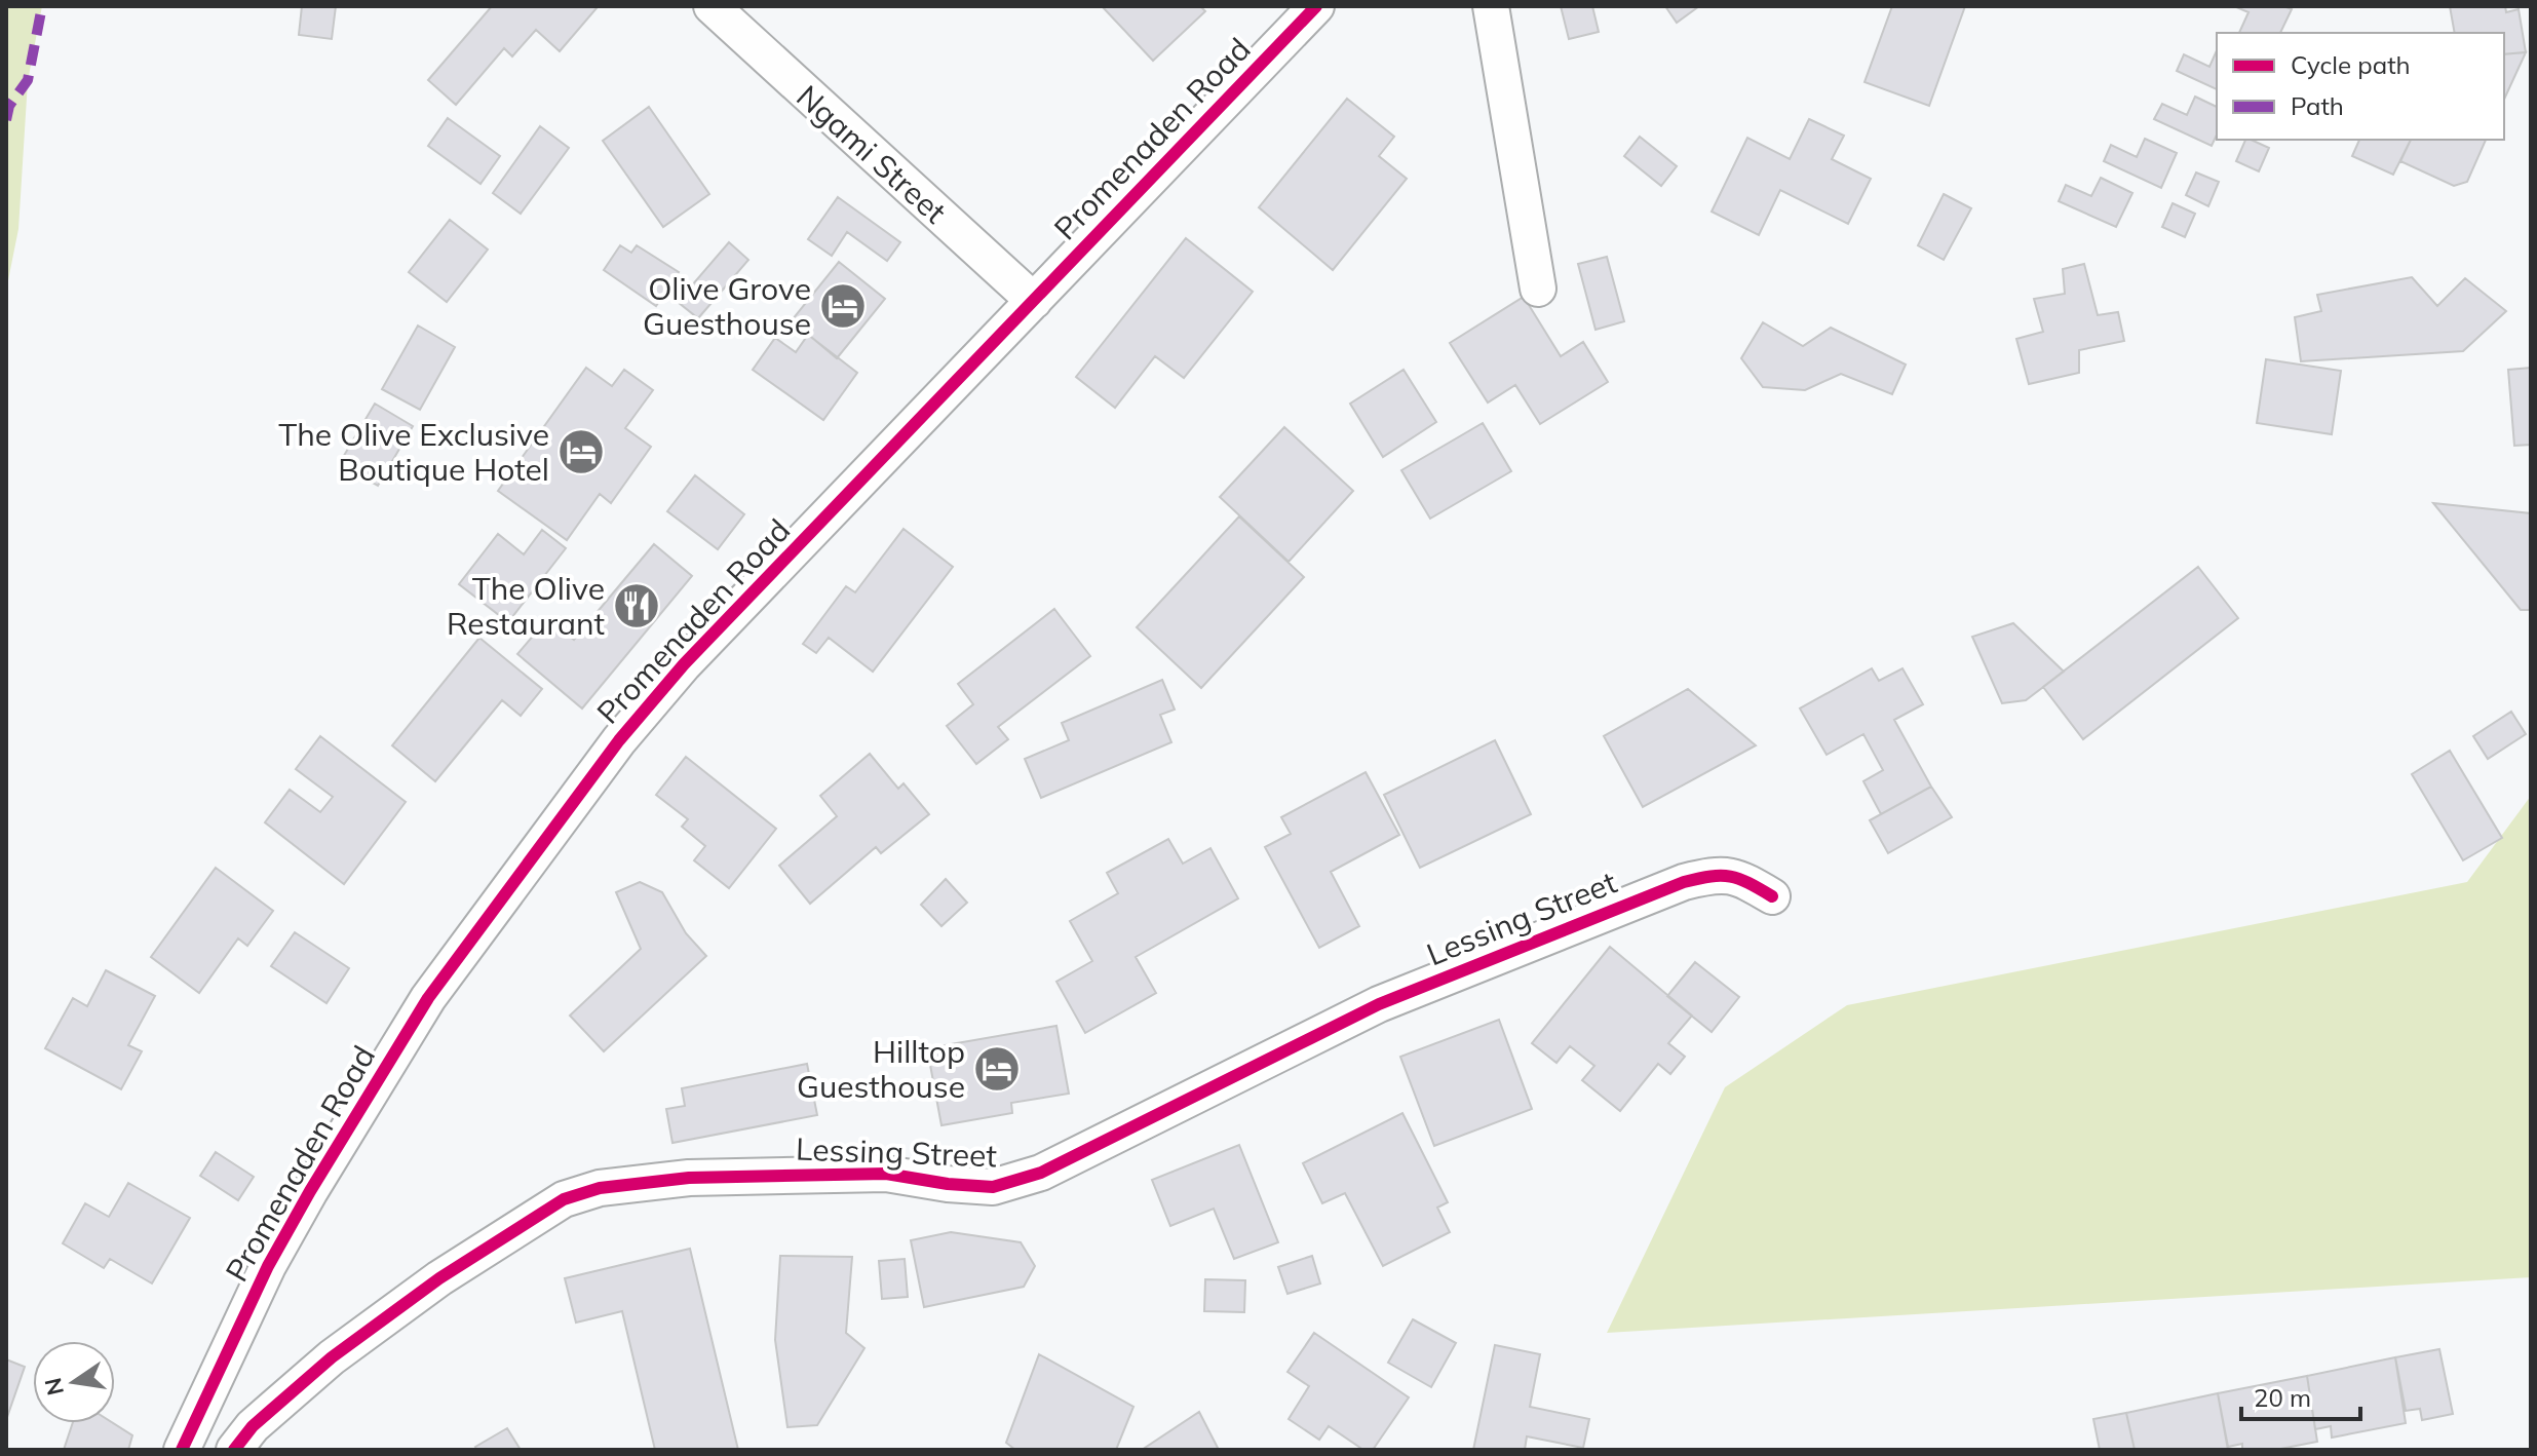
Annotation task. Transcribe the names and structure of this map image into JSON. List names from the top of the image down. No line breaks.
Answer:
{"streets":{"street":["Promenaden Road","Ngami Street","Lessing Street"]},"crossings":[["Promenaden Road","Ngami Street"]],"places":{"hotel":["Olive Grove Guesthouse","The Olive Exclusive Boutique Hotel","Hilltop Guesthouse"],"restaurant":["The Olive Restaurant"]},"legend":["Cycle path","Path"],"scale_bar":"20 m","north":"left"}
